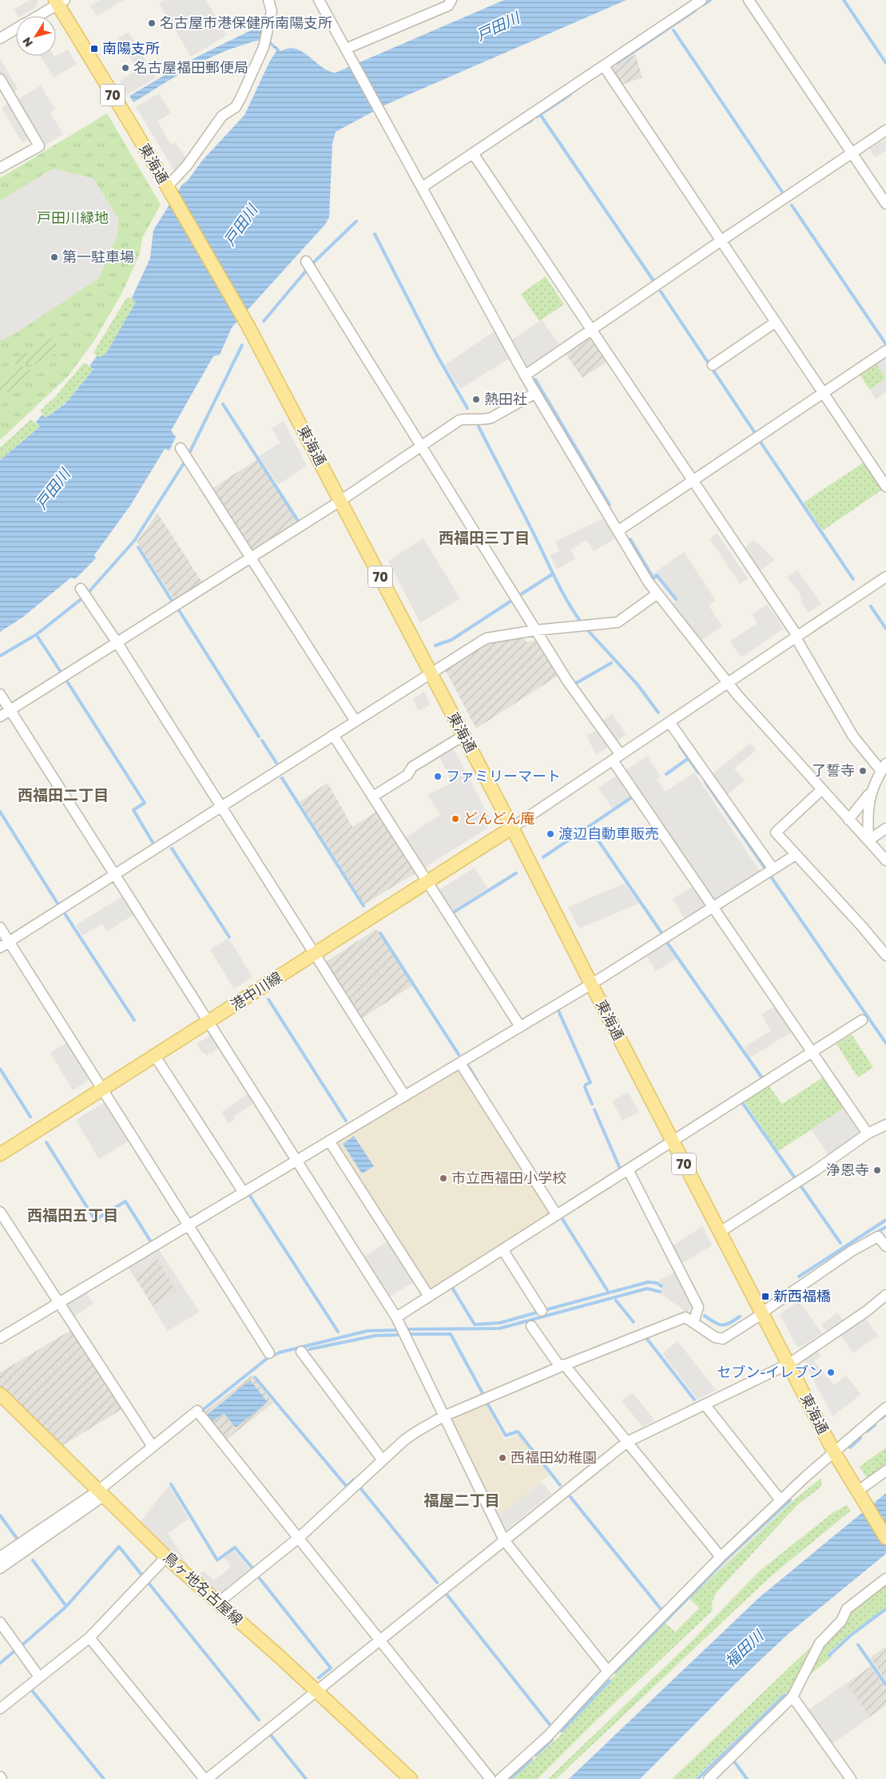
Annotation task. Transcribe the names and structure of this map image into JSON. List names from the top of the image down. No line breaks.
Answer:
{"streets":{"main road":["70","東海通","港中川線","鳥ヶ地名古屋線"]},"crossings":[["東海通","港中川線"]],"districts":["西福田三丁目","西福田二丁目","西福田五丁目","福屋二丁目"],"water":["戸田川","福田川"],"parks":["戸田川緑地"],"places":{"other":["名古屋市港保健所南陽支所","名古屋福田郵便局","第一駐車場","熱田社","了誓寺","ファミリーマート","どんどん庵","渡辺自動車販売","浄恩寺","市立西福田小学校","セブン-イレブン","西福田幼稚園"],"transit":["南陽支所","新西福橋"]},"north":"bottom left"}
